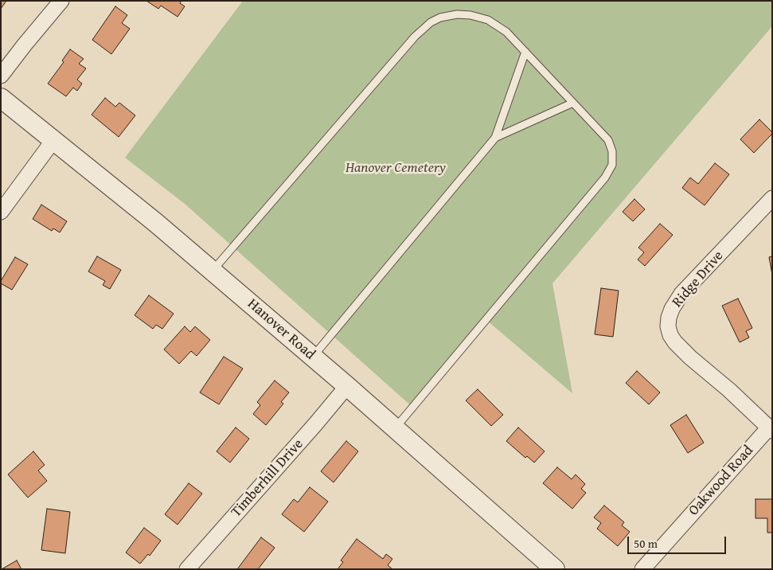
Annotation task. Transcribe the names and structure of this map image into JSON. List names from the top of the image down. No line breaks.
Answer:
{"streets":{"street":["Ridge Drive","Hanover Road","Timberhill Drive","Oakwood Road"]},"crossings":[["Ridge Drive","Oakwood Road"],["Hanover Road","Timberhill Drive"]],"parks":["Hanover Cemetery"],"scale_bar":"50 m"}
